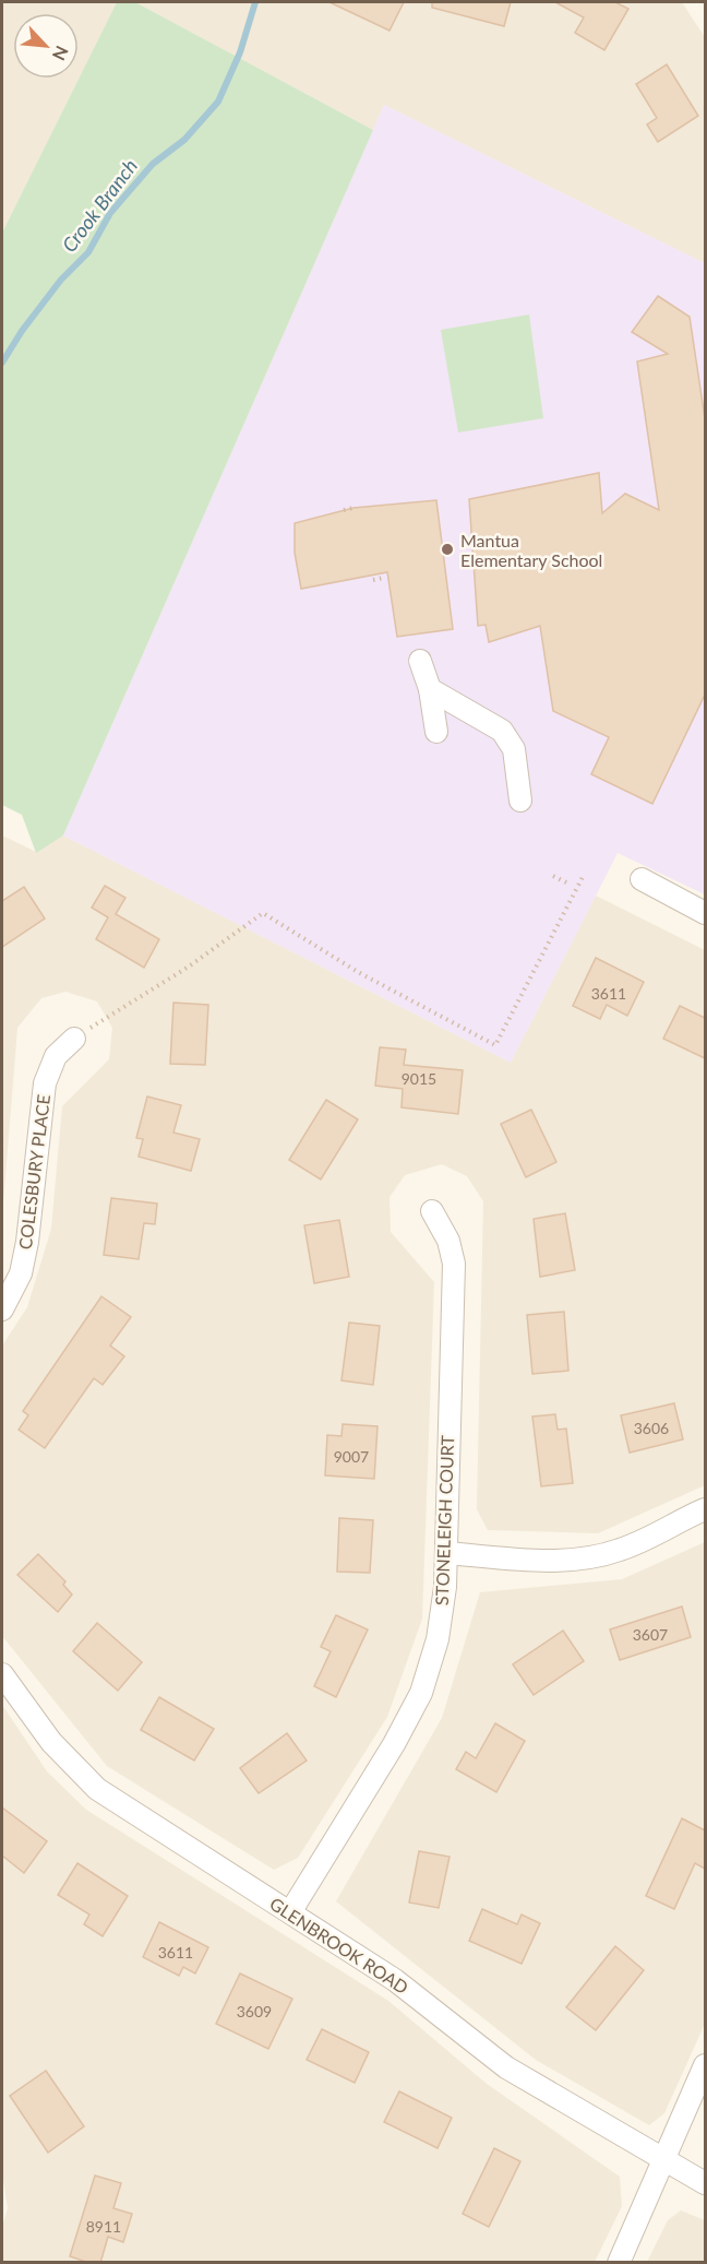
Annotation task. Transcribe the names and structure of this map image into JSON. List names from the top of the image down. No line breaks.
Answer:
{"streets":{"street":["COLESBURY PLACE","STONELEIGH COURT","GLENBROOK ROAD"]},"crossings":[["STONELEIGH COURT","GLENBROOK ROAD"]],"water":["Crook Branch"],"places":["Mantua Elementary School"],"house_numbers":["3611","9015","3606","9007","3607","3611","3609","8911"],"north":"bottom right"}
